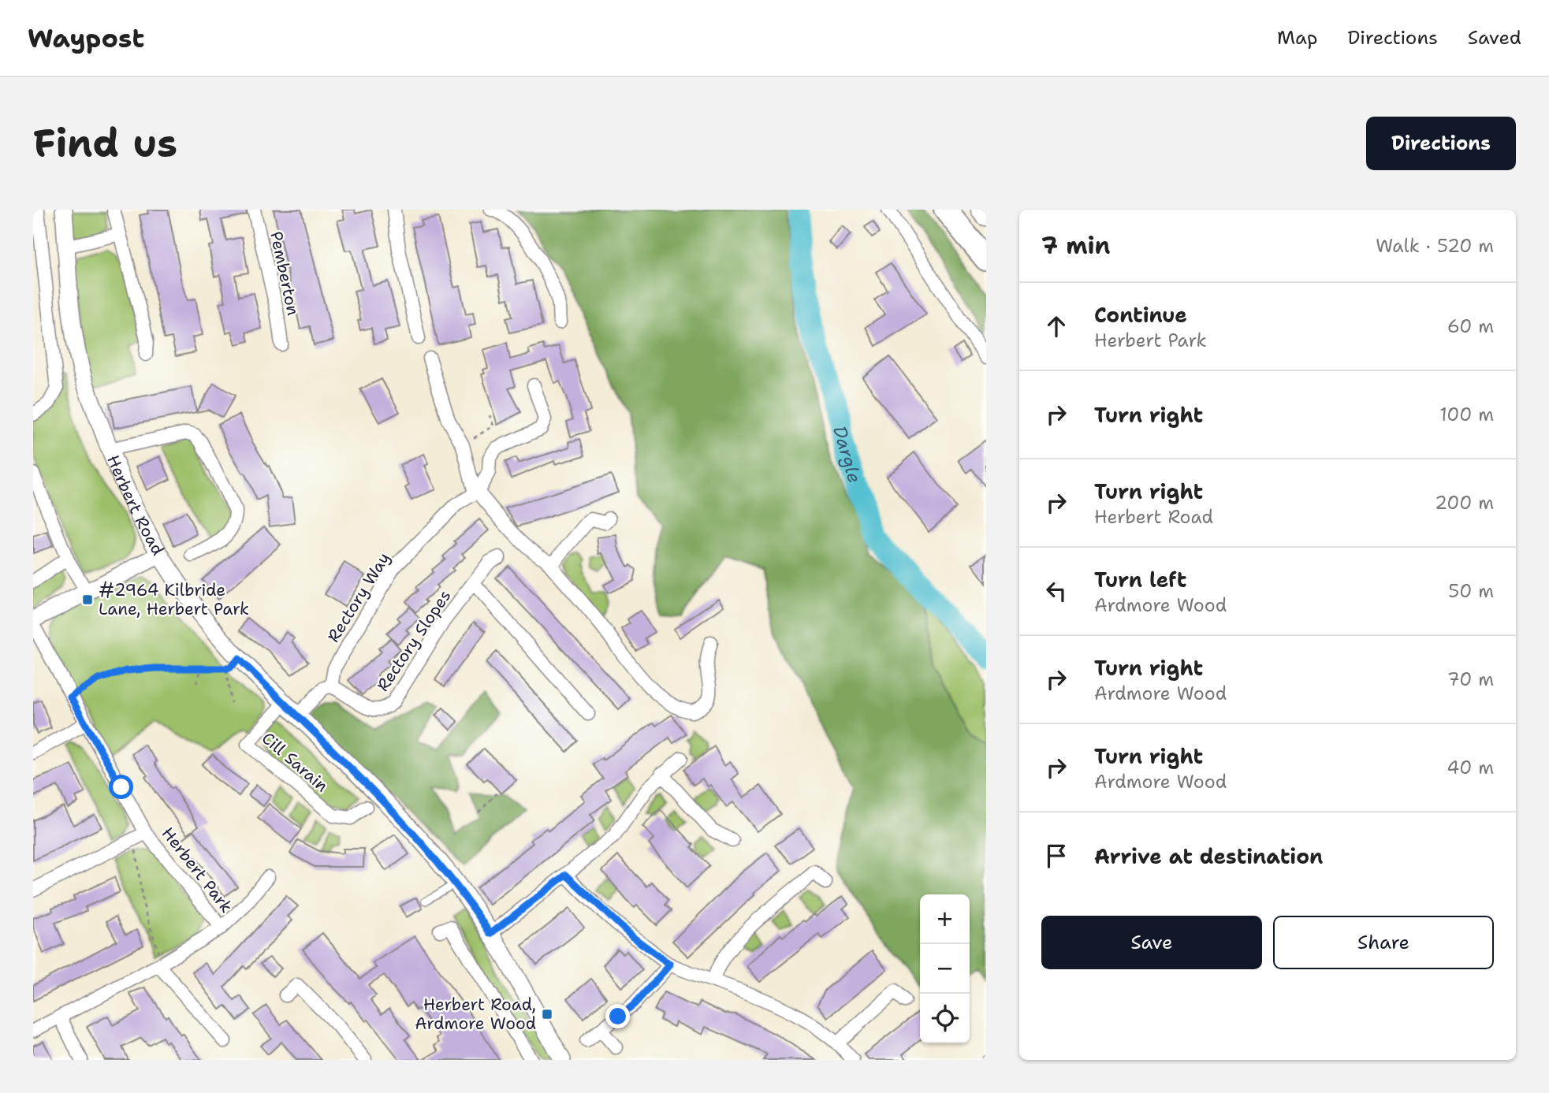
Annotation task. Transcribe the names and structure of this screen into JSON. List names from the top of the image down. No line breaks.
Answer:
{"streets":{"street":["Pemberton","Herbert Road","Rectory Way","Rectory Slopes","Cill Sarain","Herbert Park"]},"crossings":[["Herbert Road","Cill Sarain"],["Rectory Way","Rectory Slopes"]],"water":["Dargle"],"places":{"transit":["#2964 Kilbride Lane, Herbert Park","Herbert Road, Ardmore Wood"]},"page":{"header":"Waypost","nav":["Map","Directions","Saved"],"buttons":["Directions",["Save","Share"]],"title":"Find us","heading":["7 min","Walk · 520 m"],"list":[["Continue","Herbert Park","60 m"],["Turn right","100 m"],["Turn right","Herbert Road","200 m"],["Turn left","Ardmore Wood","50 m"],["Turn right","Ardmore Wood","70 m"],["Turn right","Ardmore Wood","40 m"],"Arrive at destination"],"map_buttons":["+","−"]}}
